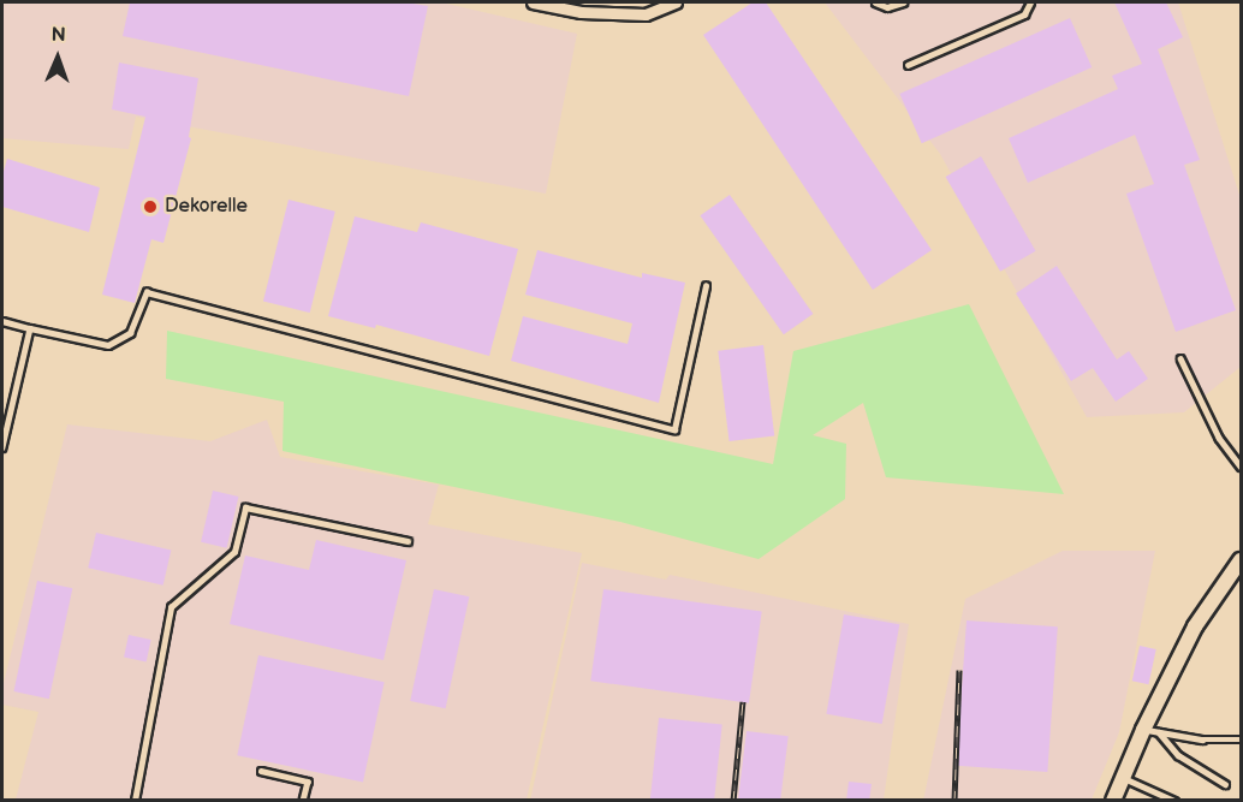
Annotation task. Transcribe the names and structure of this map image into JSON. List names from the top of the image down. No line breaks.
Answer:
{"places":["Dekorelle"],"north":"top"}
